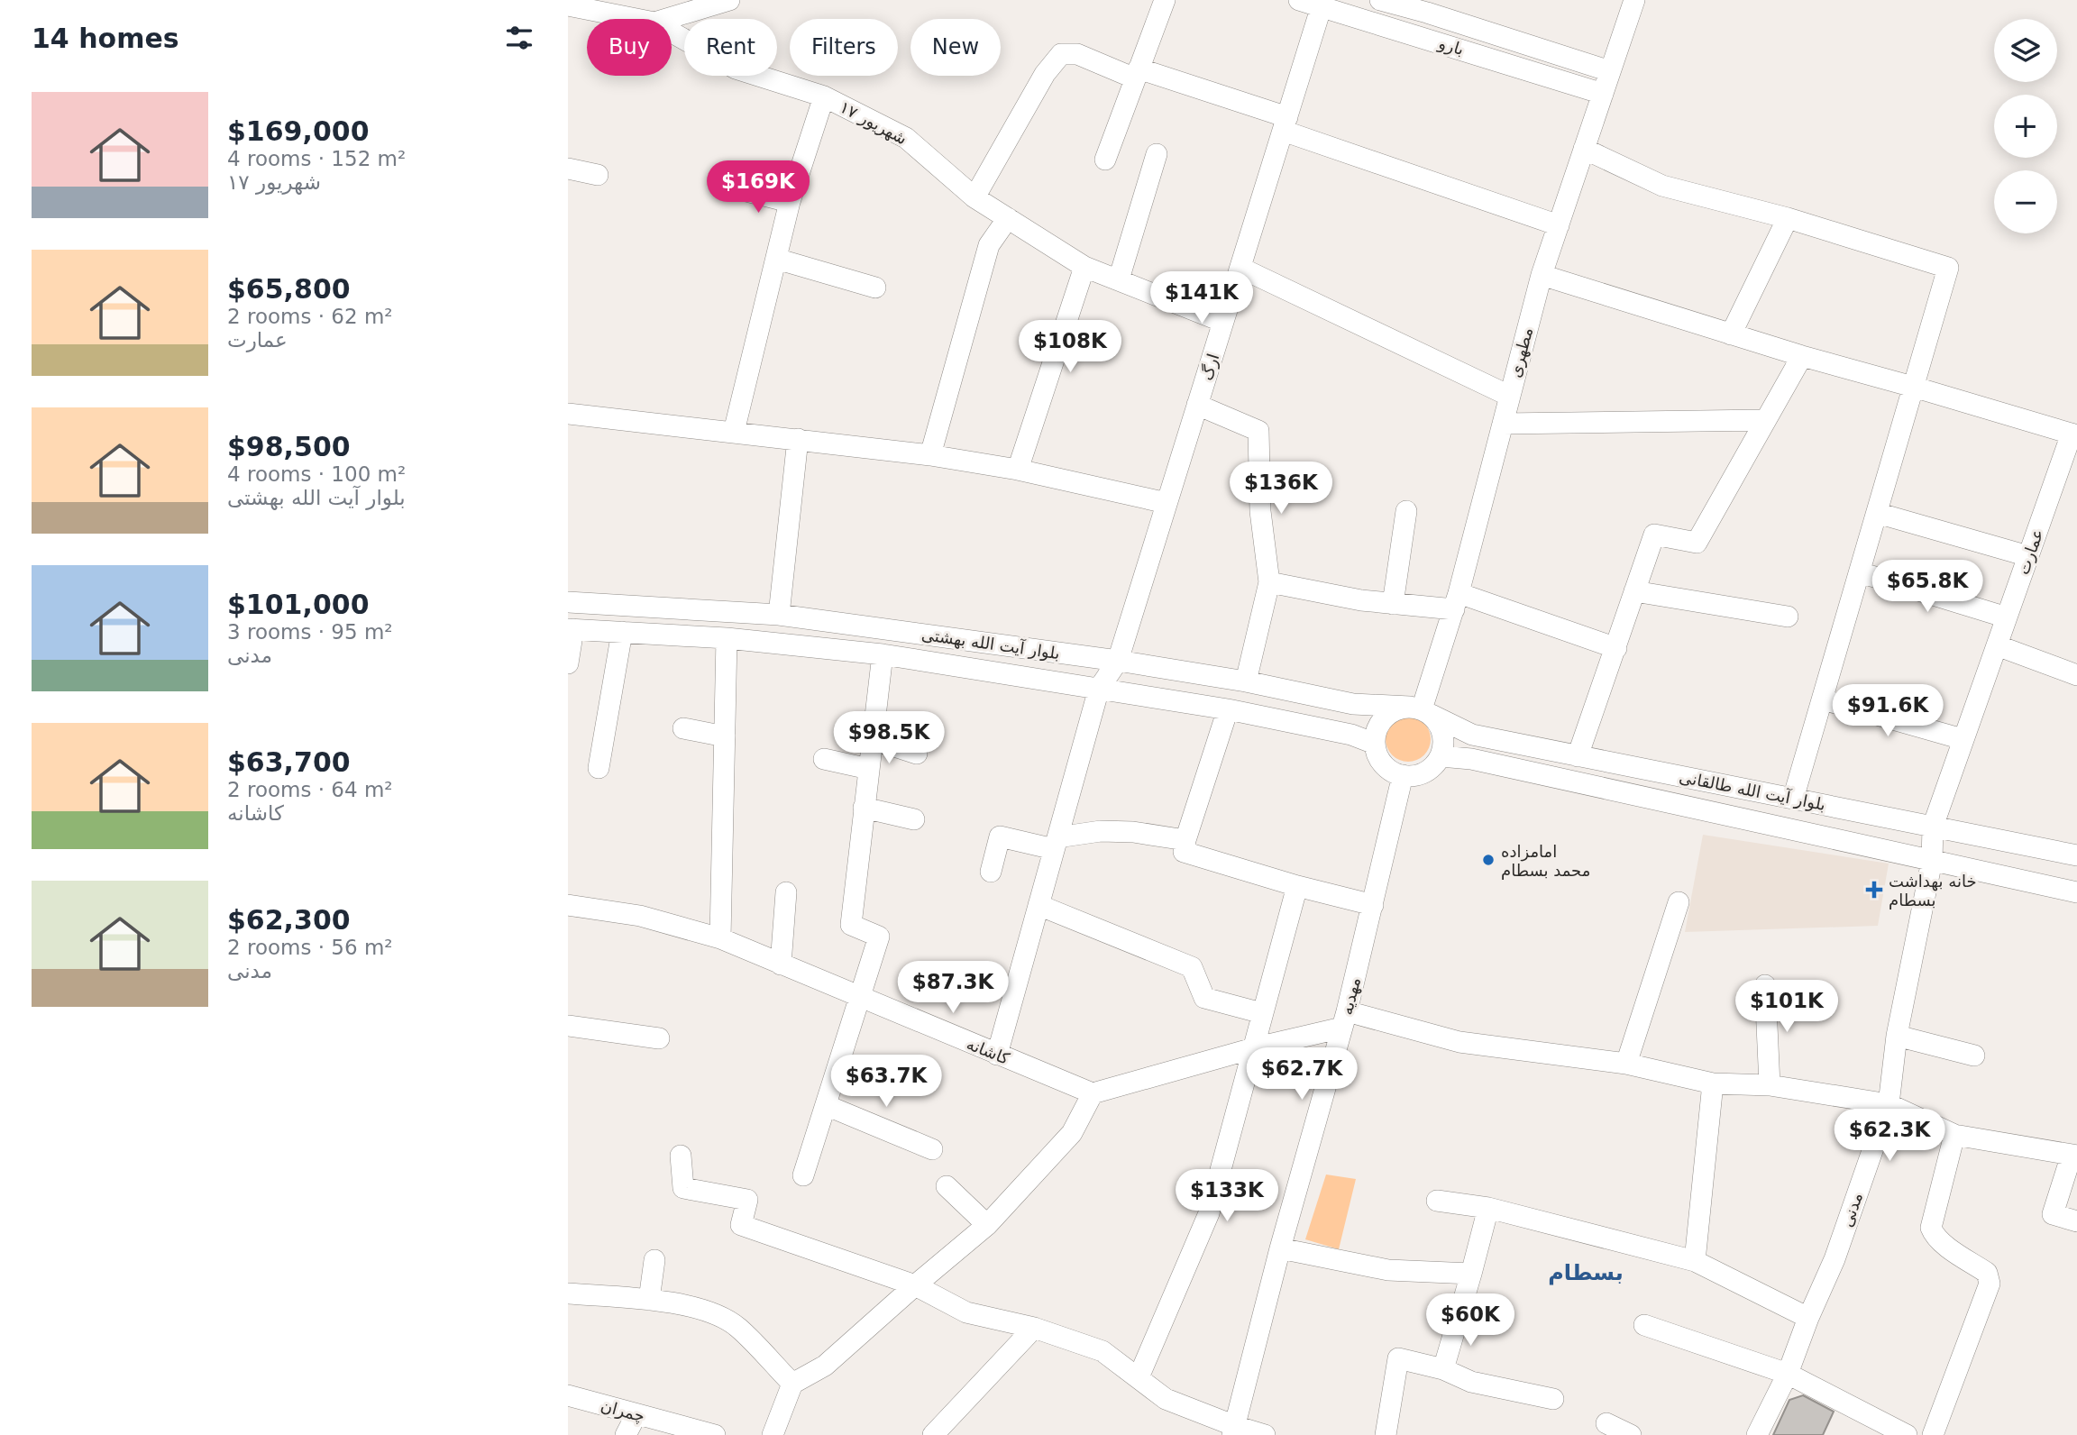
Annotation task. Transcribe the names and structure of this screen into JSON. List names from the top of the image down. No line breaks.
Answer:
{"streets":{"street":["بارو","۱۷ شهریور","مطهری","ارگ","عمارت","بلوار آیت الله بهشتی","بلوار آیت الله طالقانی","مهدیه","کاشانه","مدنی","چمران"]},"crossings":[["بارو","مطهری"],["بارو","ارگ"],["۱۷ شهریور","ارگ"],["مطهری","عمارت"],["مطهری","بلوار آیت الله بهشتی"],["مطهری","بلوار آیت الله طالقانی"],["مطهری","مهدیه"],["ارگ","بلوار آیت الله بهشتی"],["ارگ","کاشانه"],["عمارت","بلوار آیت الله طالقانی"],["عمارت","مدنی"],["بلوار آیت الله بهشتی","بلوار آیت الله طالقانی"],["بلوار آیت الله بهشتی","مهدیه"],["بلوار آیت الله طالقانی","مهدیه"],["بلوار آیت الله طالقانی","مدنی"]],"districts":["بسطام"],"places":{"other":["امامزاده محمد بسطام"],"health":["خانه بهداشت بسطام"]},"page":{"heading":"14 homes","map_buttons":["+","−"],"chip":["Buy","Rent","Filters","New"],"list":[{"name":"$169,000","note":"4 rooms · 152 m² · ۱۷ شهریور"},{"name":"$65,800","note":"2 rooms · 62 m² · عمارت"},{"name":"$98,500","note":"4 rooms · 100 m² · بلوار آیت الله بهشتی"},{"name":"$101,000","note":"3 rooms · 95 m² · مدنی"},{"name":"$63,700","note":"2 rooms · 64 m² · کاشانه"},{"name":"$62,300","note":"2 rooms · 56 m² · مدنی"}],"price":["$169K","$141K","$108K","$136K","$65.8K","$91.6K","$98.5K","$87.3K","$101K","$62.7K","$63.7K","$62.3K","$133K","$60K"]}}
